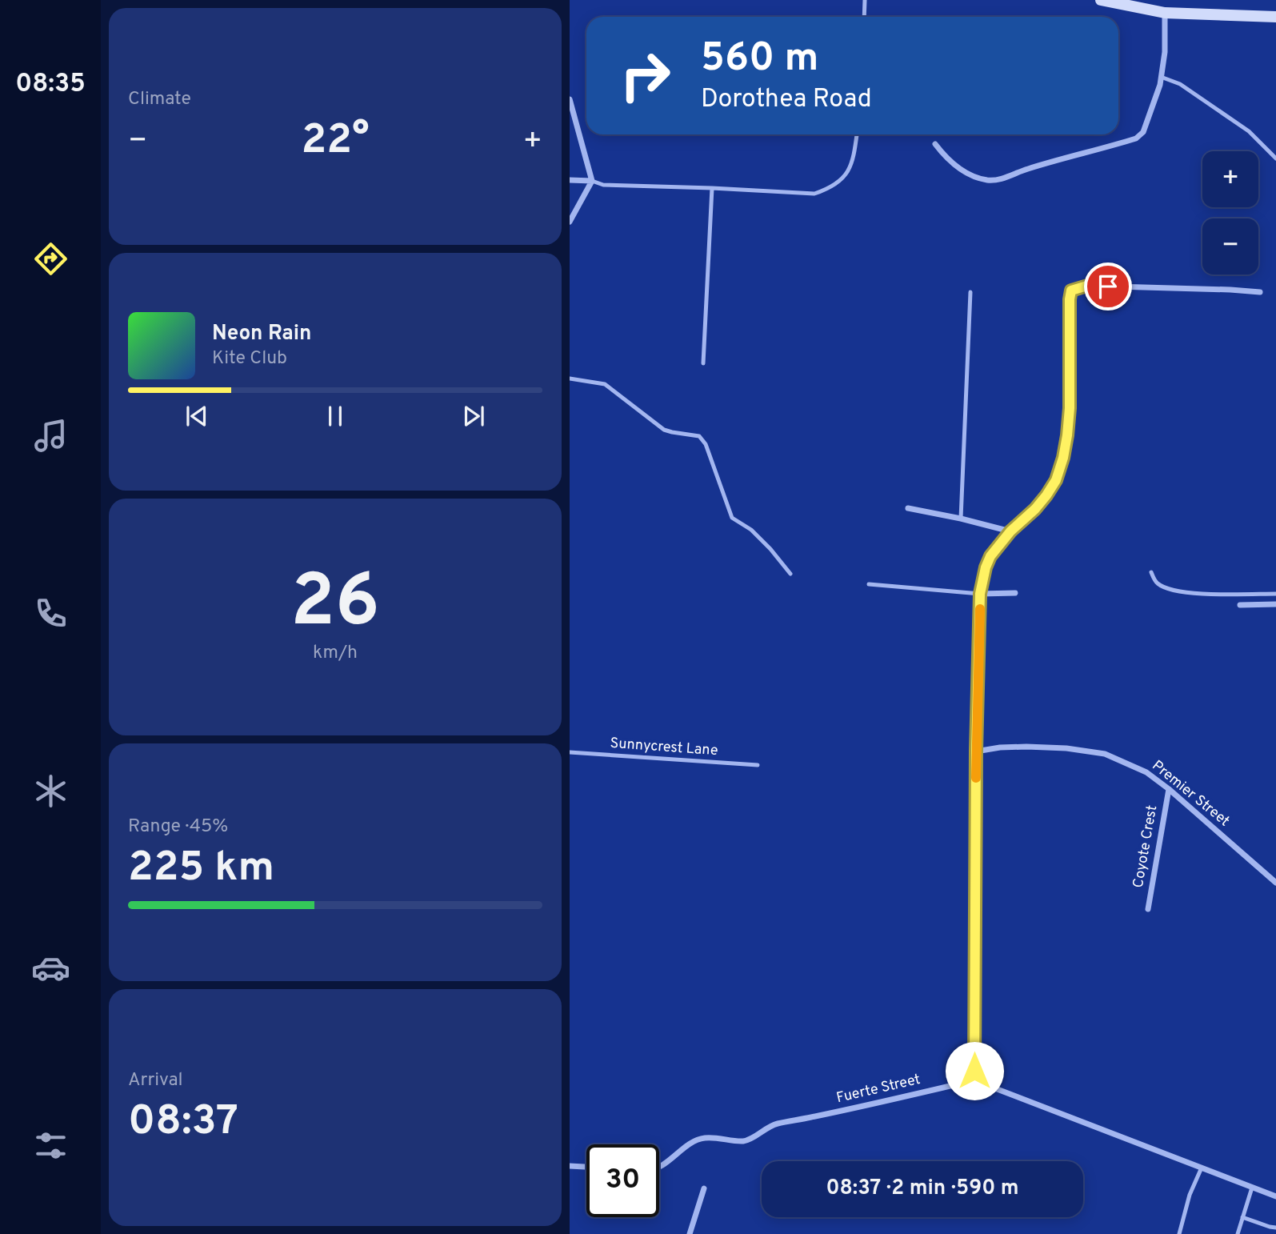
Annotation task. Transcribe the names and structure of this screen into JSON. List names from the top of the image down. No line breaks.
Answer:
{"streets":{"street":["Premier Street","Coyote Crest","Fuerte Street"],"lane":["Sunnycrest Lane"]},"crossings":[["Premier Street","Coyote Crest"]],"page":{"tabs":"08:35","tile":["Climate",["26","km/h"],["Range · 45%","225 km"],["Arrival","08:37"]],"turn":["560 m","Dorothea Road"],"heat":["−","22°","+"],"map_buttons":["+","−"],"song":["Neon Rain","Kite Club"],"limit":"30","trip":"08:37 · 2 min · 590 m"}}
